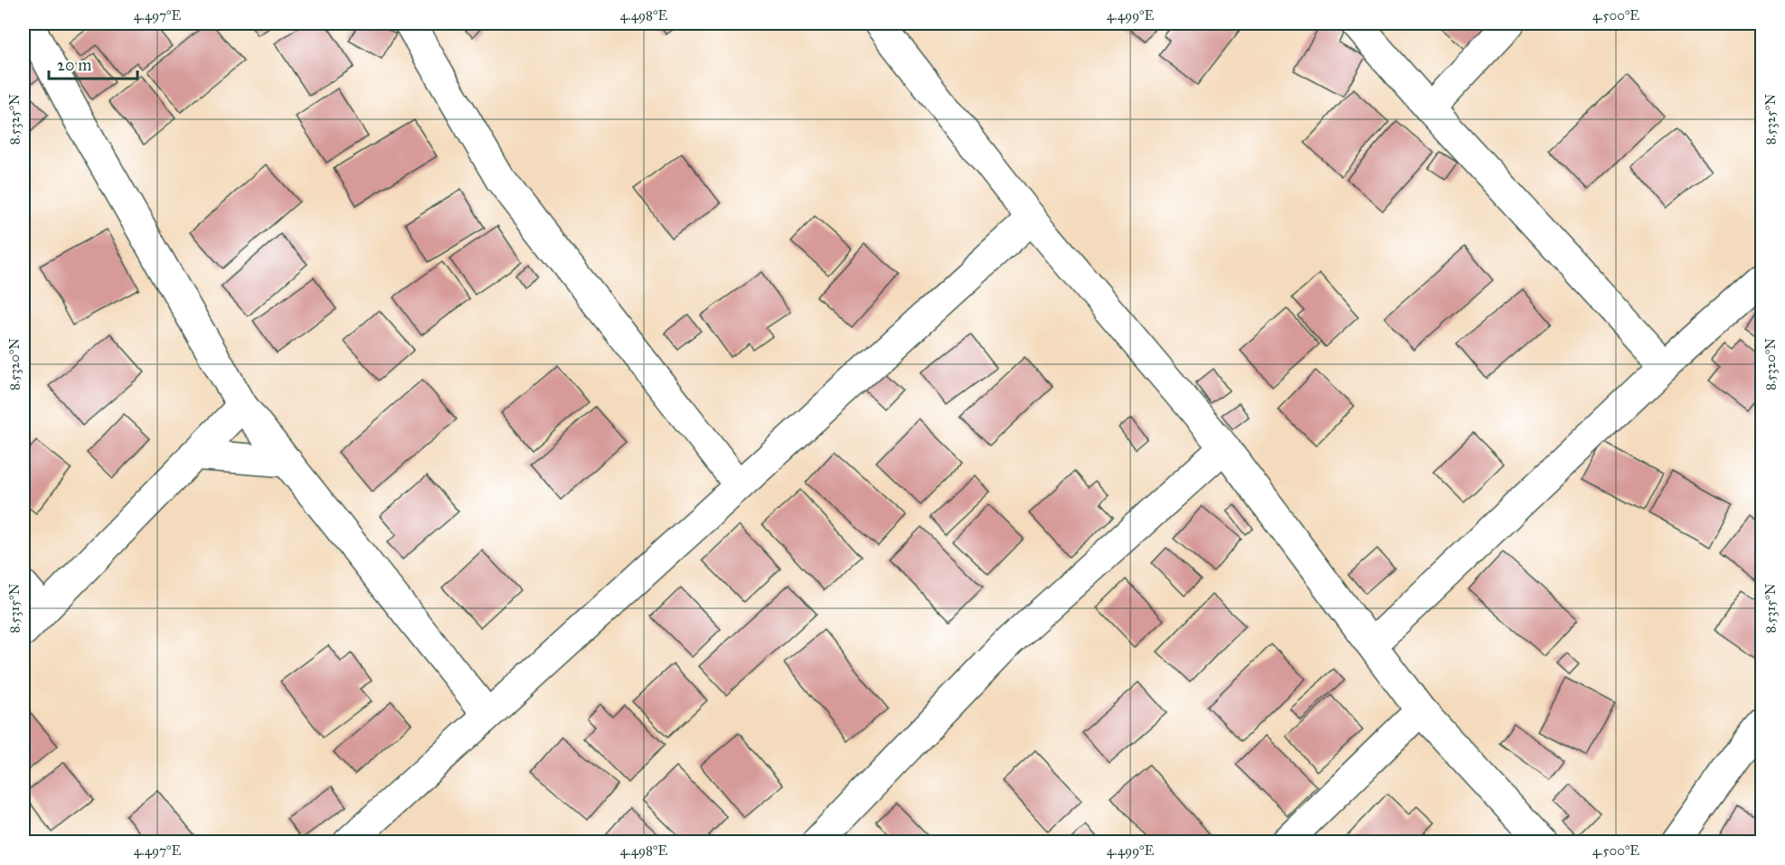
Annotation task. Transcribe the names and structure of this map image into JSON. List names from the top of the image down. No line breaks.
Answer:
{"scale_bar":"20 m","coordinates":["4.497°E","4.498°E","4.499°E","4.500°E","8.5325°N","8.5320°N","8.5315°N"]}
